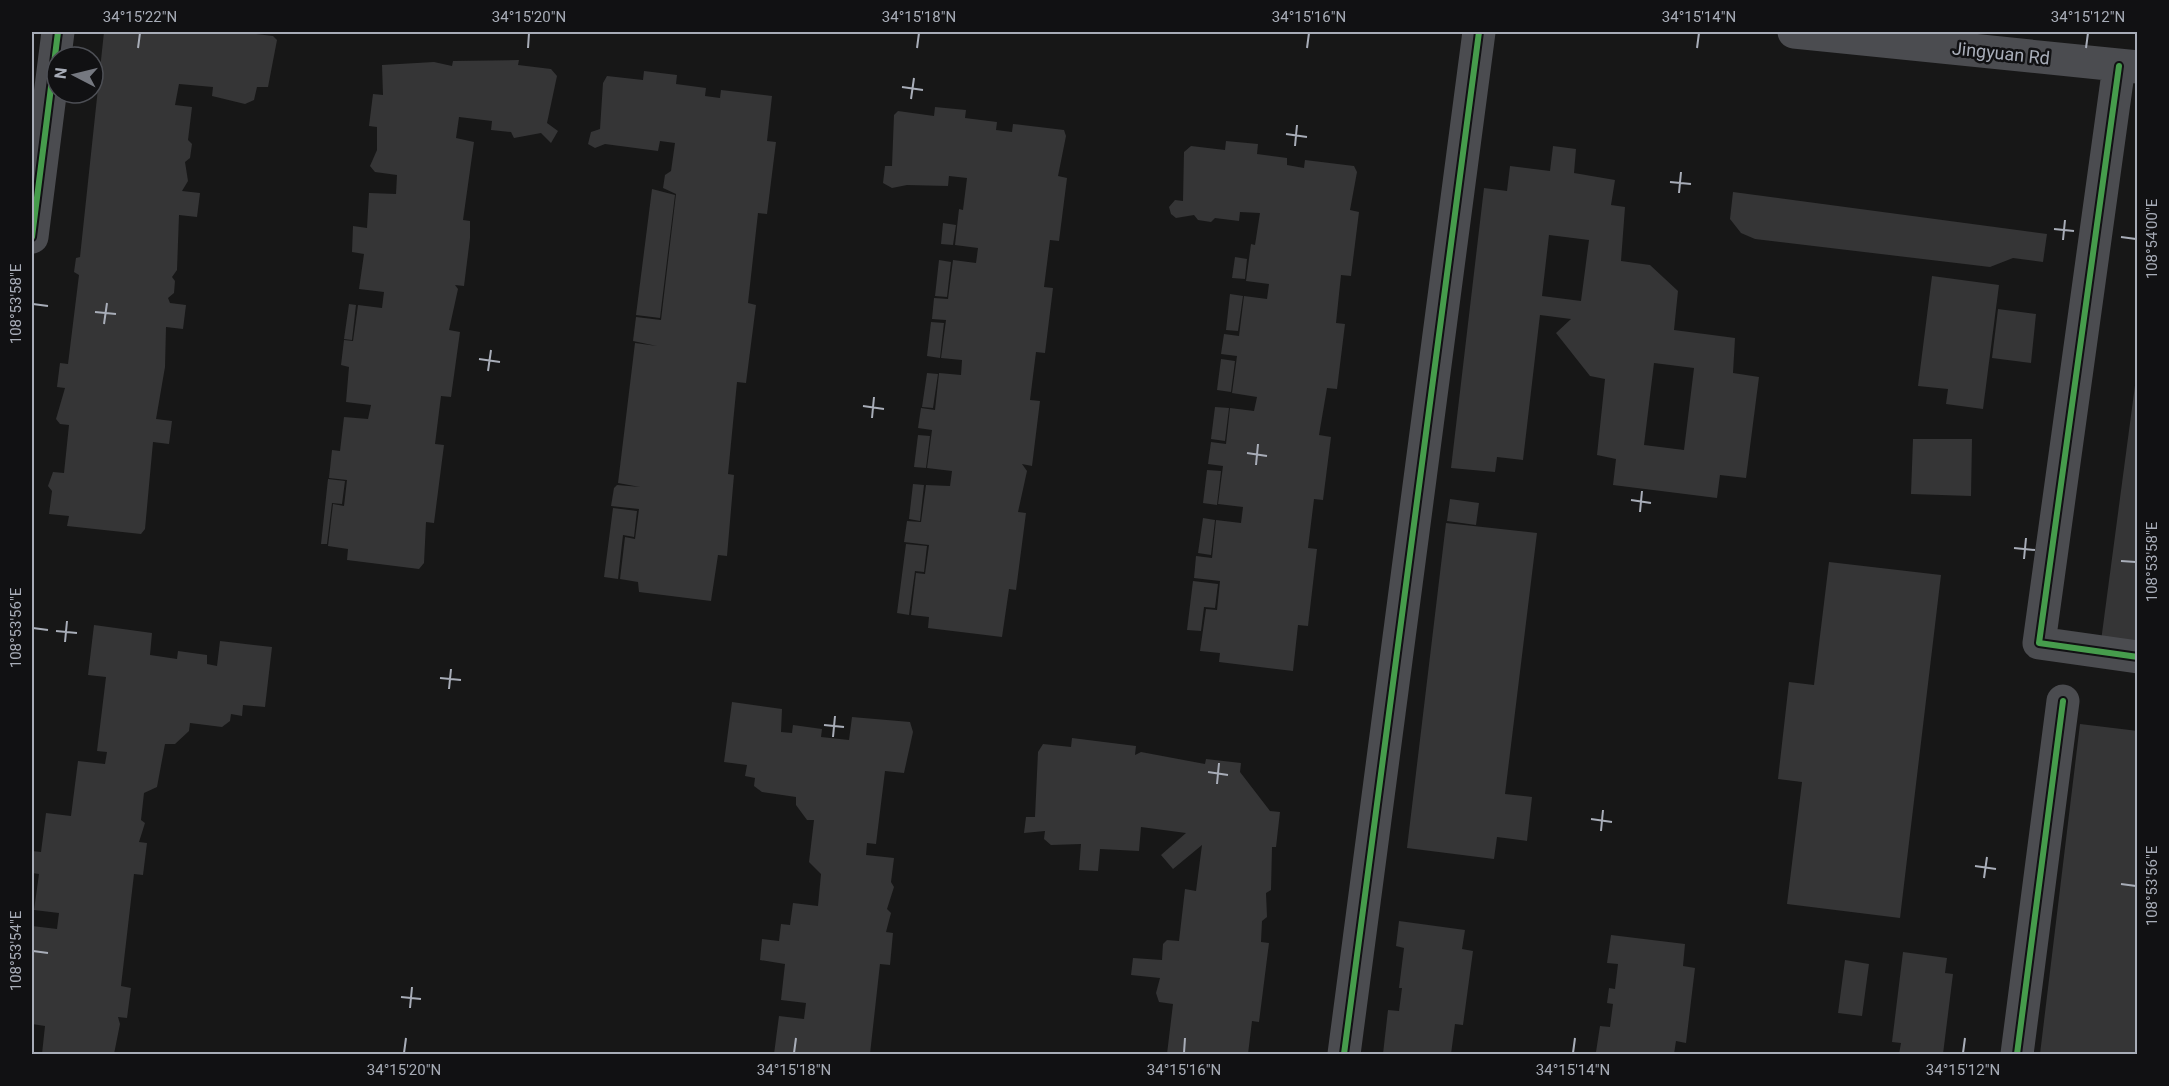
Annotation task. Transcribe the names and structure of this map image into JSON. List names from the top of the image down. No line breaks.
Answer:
{"streets":{"street":["Jingyuan Rd"]},"north":"left","coordinates":["34°15'22\"N","34°15'20\"N","34°15'18\"N","34°15'16\"N","34°15'14\"N","34°15'12\"N","108°54'00\"E","108°53'58\"E","108°53'56\"E","108°53'54\"E"]}
